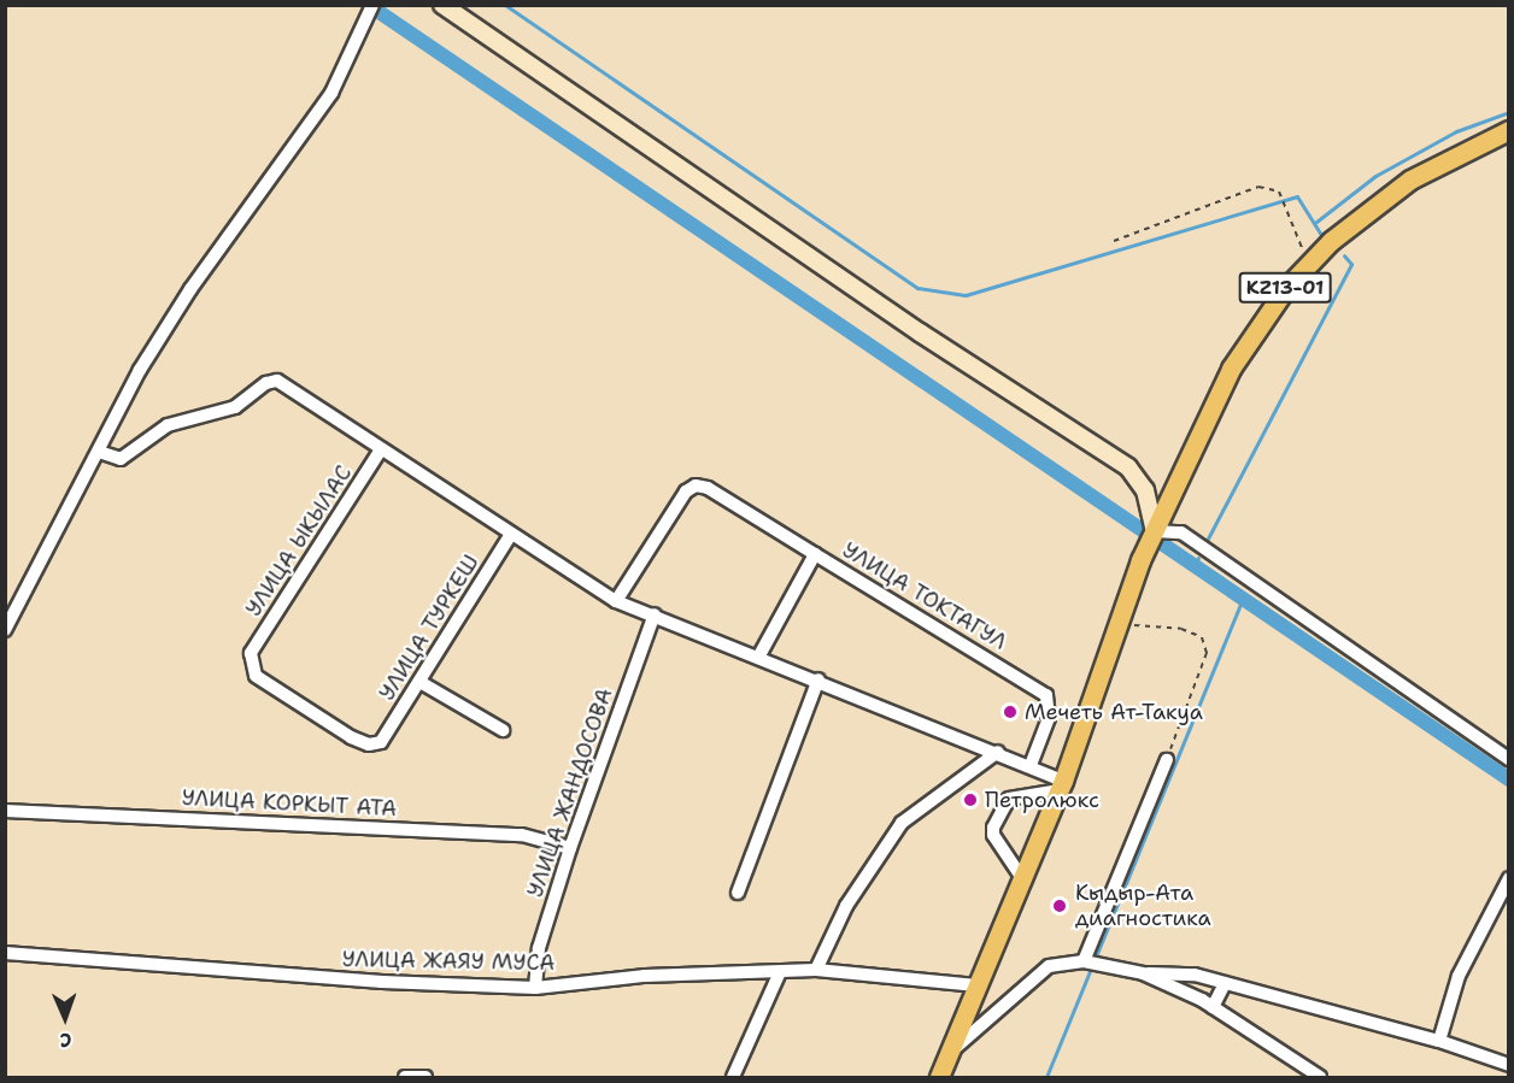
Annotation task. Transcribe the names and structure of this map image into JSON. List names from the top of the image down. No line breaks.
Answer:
{"streets":{"main road":["KZ13-01"],"street":["УЛИЦА ЫКЫЛАС","УЛИЦА ТОКТАГУЛ","УЛИЦА ТУРКЕШ","УЛИЦА ЖАНДОСОВА","УЛИЦА КОРКЫТ АТА","УЛИЦА ЖАЯУ МУСА"]},"crossings":[["KZ13-01","УЛИЦА ЖАЯУ МУСА"],["УЛИЦА ЫКЫЛАС","УЛИЦА ТУРКЕШ"],["УЛИЦА ЖАНДОСОВА","УЛИЦА КОРКЫТ АТА"],["УЛИЦА ЖАНДОСОВА","УЛИЦА ЖАЯУ МУСА"]],"places":["Мечеть Ат-Такуа","Петролюкс","Кыдыр-Ата диагностика"],"north":"bottom"}
